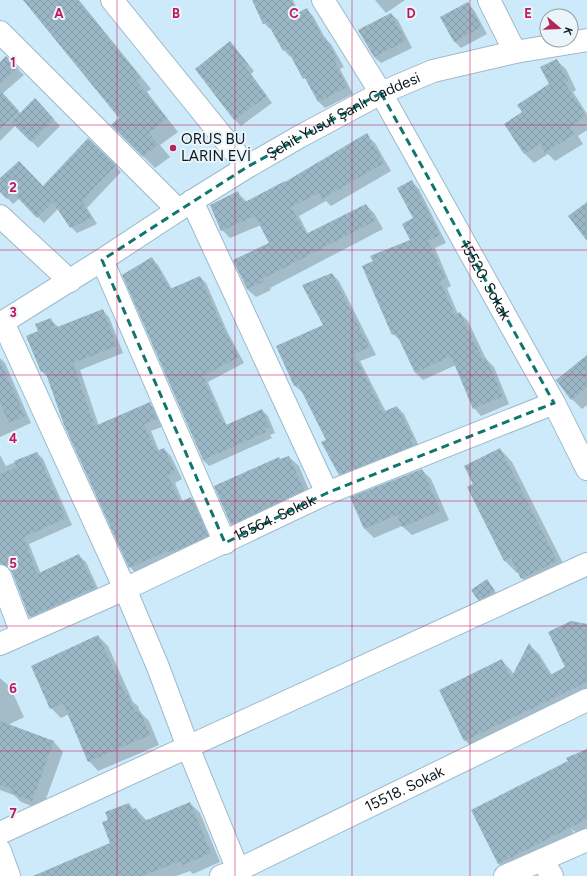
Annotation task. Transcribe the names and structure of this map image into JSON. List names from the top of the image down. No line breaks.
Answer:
{"streets":{"street":["Şehit Yusuf Şanlı Caddesi","15520. Sokak","15564. Sokak","15518. Sokak"]},"crossings":[["Şehit Yusuf Şanlı Caddesi","15520. Sokak"],["15520. Sokak","15564. Sokak"]],"places":["ORUS BU LARIN EVİ"],"north":"right","grid":{"columns":["A","B","C","D","E"],"rows":["1","2","3","4","5","6","7"]}}
